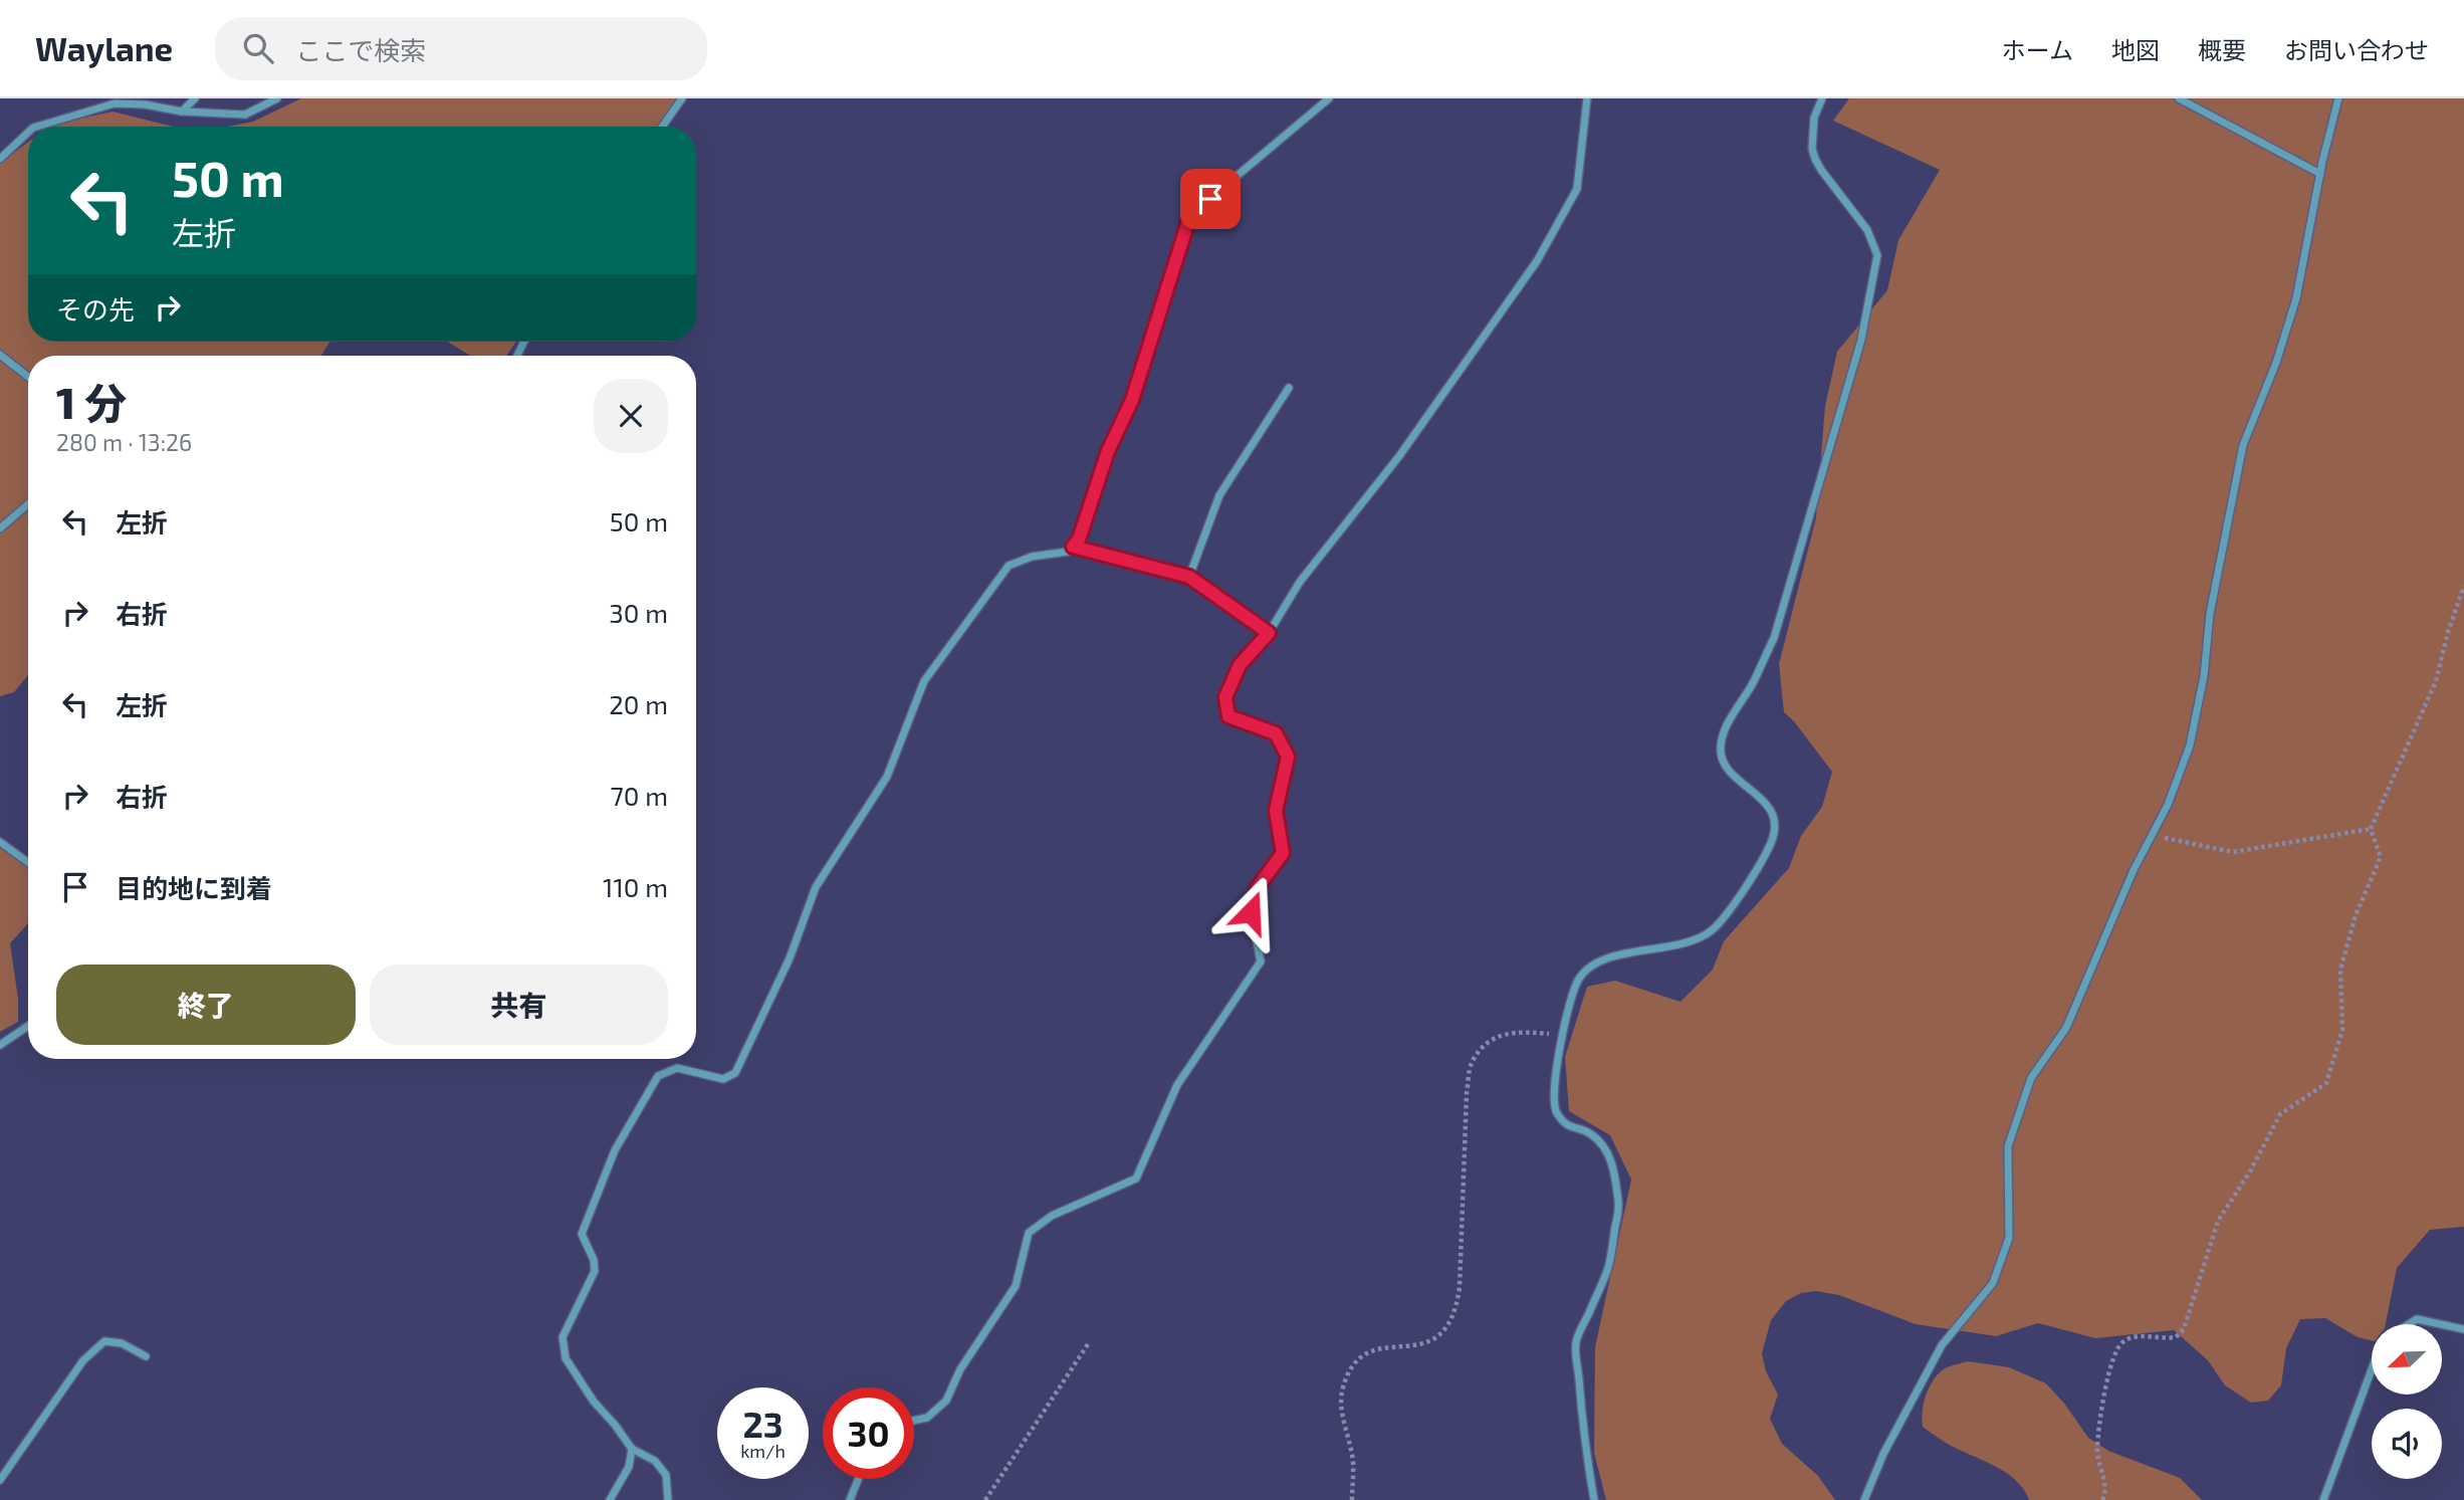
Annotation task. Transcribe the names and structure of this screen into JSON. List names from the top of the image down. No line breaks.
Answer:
{"north":"bottom left","page":{"header":"Waylane","search":"ここで検索","nav":["ホーム","地図","概要","お問い合わせ"],"turn":["50 m","左折"],"then":"その先","heading":["1 分","280 m · 13:26"],"list":[{"name":"左折","value":"50 m"},{"name":"右折","value":"30 m"},{"name":"左折","value":"20 m"},{"name":"右折","value":"70 m"},{"name":"目的地に到着","value":"110 m"}],"buttons":["終了","共有"],"speed":"23 km/h","limit":"30"}}
